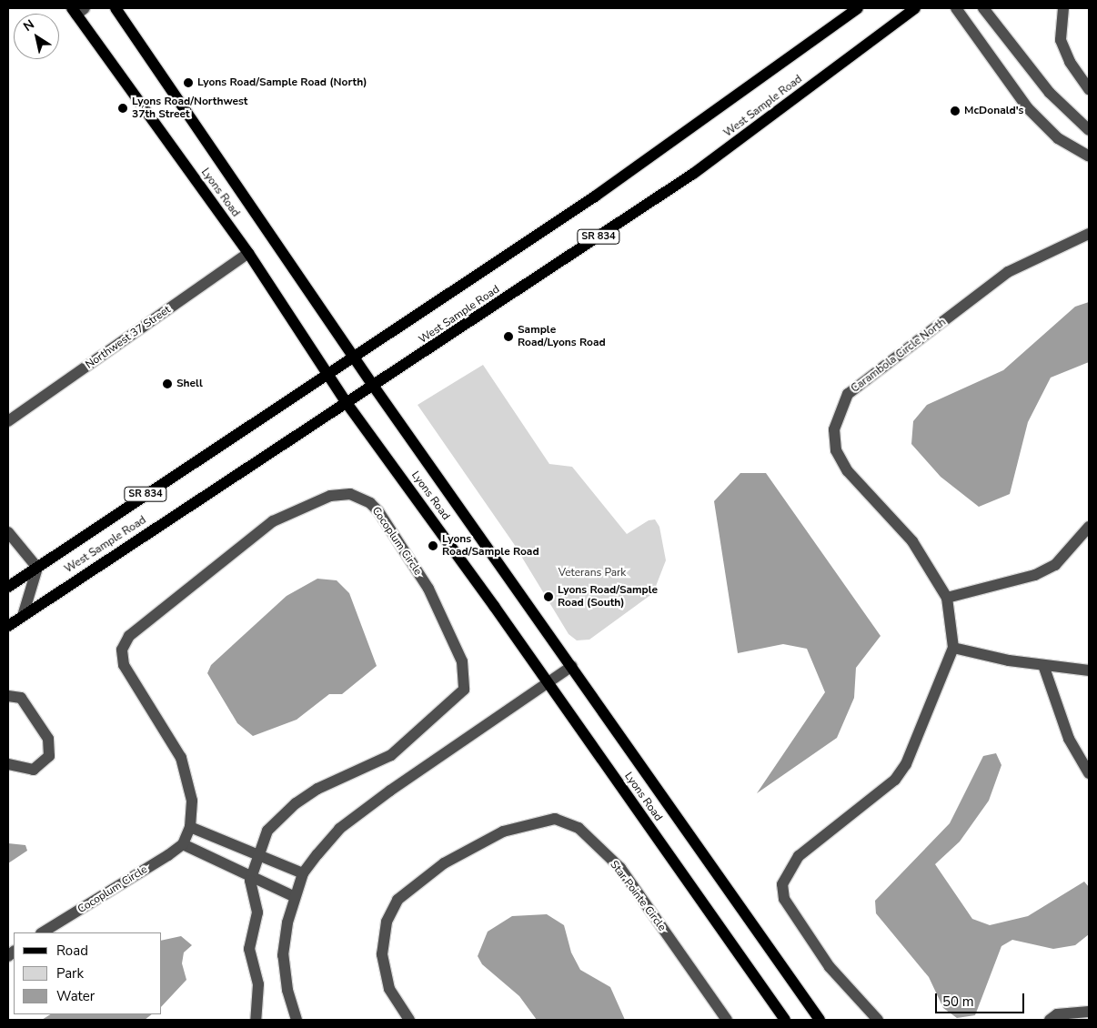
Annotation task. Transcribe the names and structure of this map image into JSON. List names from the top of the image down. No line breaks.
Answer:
{"streets":{"main road":["West Sample Road","Lyons Road","SR 834"],"street":["Northwest 37 Street","Carambola Circle North","Cocoplum Circle","Star Pointe Circle"]},"crossings":[["West Sample Road","Lyons Road"],["Lyons Road","Northwest 37 Street"]],"parks":["Veterans Park"],"places":["Lyons Road/Sample Road (North)","Lyons Road/Northwest 37th Street","McDonald's","Sample Road/Lyons Road","Shell","Lyons Road/Sample Road","Lyons Road/Sample Road (South)"],"legend":["Road","Park","Water"],"scale_bar":"50 m","north":"top left"}
